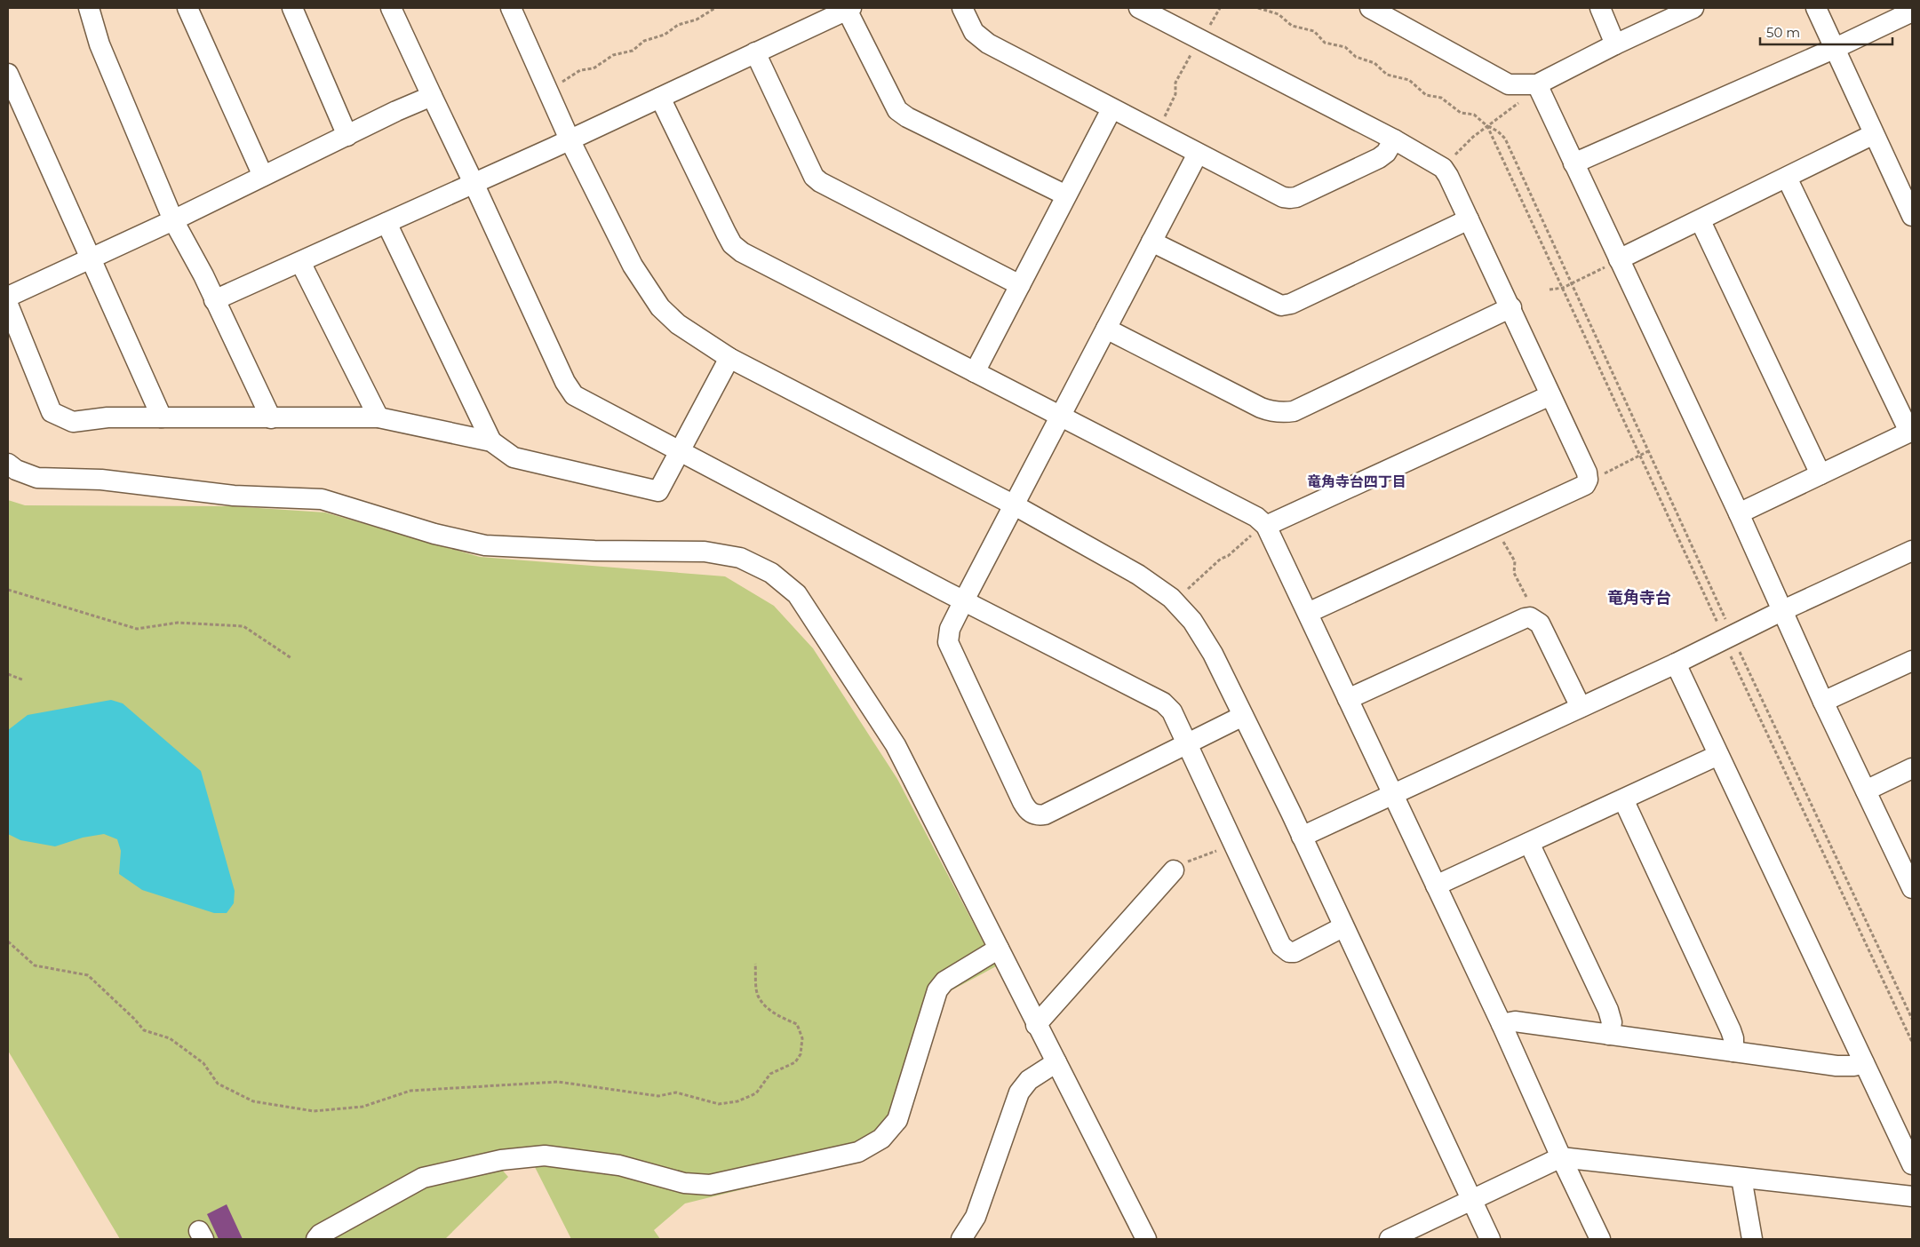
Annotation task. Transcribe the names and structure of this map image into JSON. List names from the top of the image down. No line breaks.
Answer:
{"districts":["竜角寺台四丁目","竜角寺台"],"scale_bar":"50 m"}
